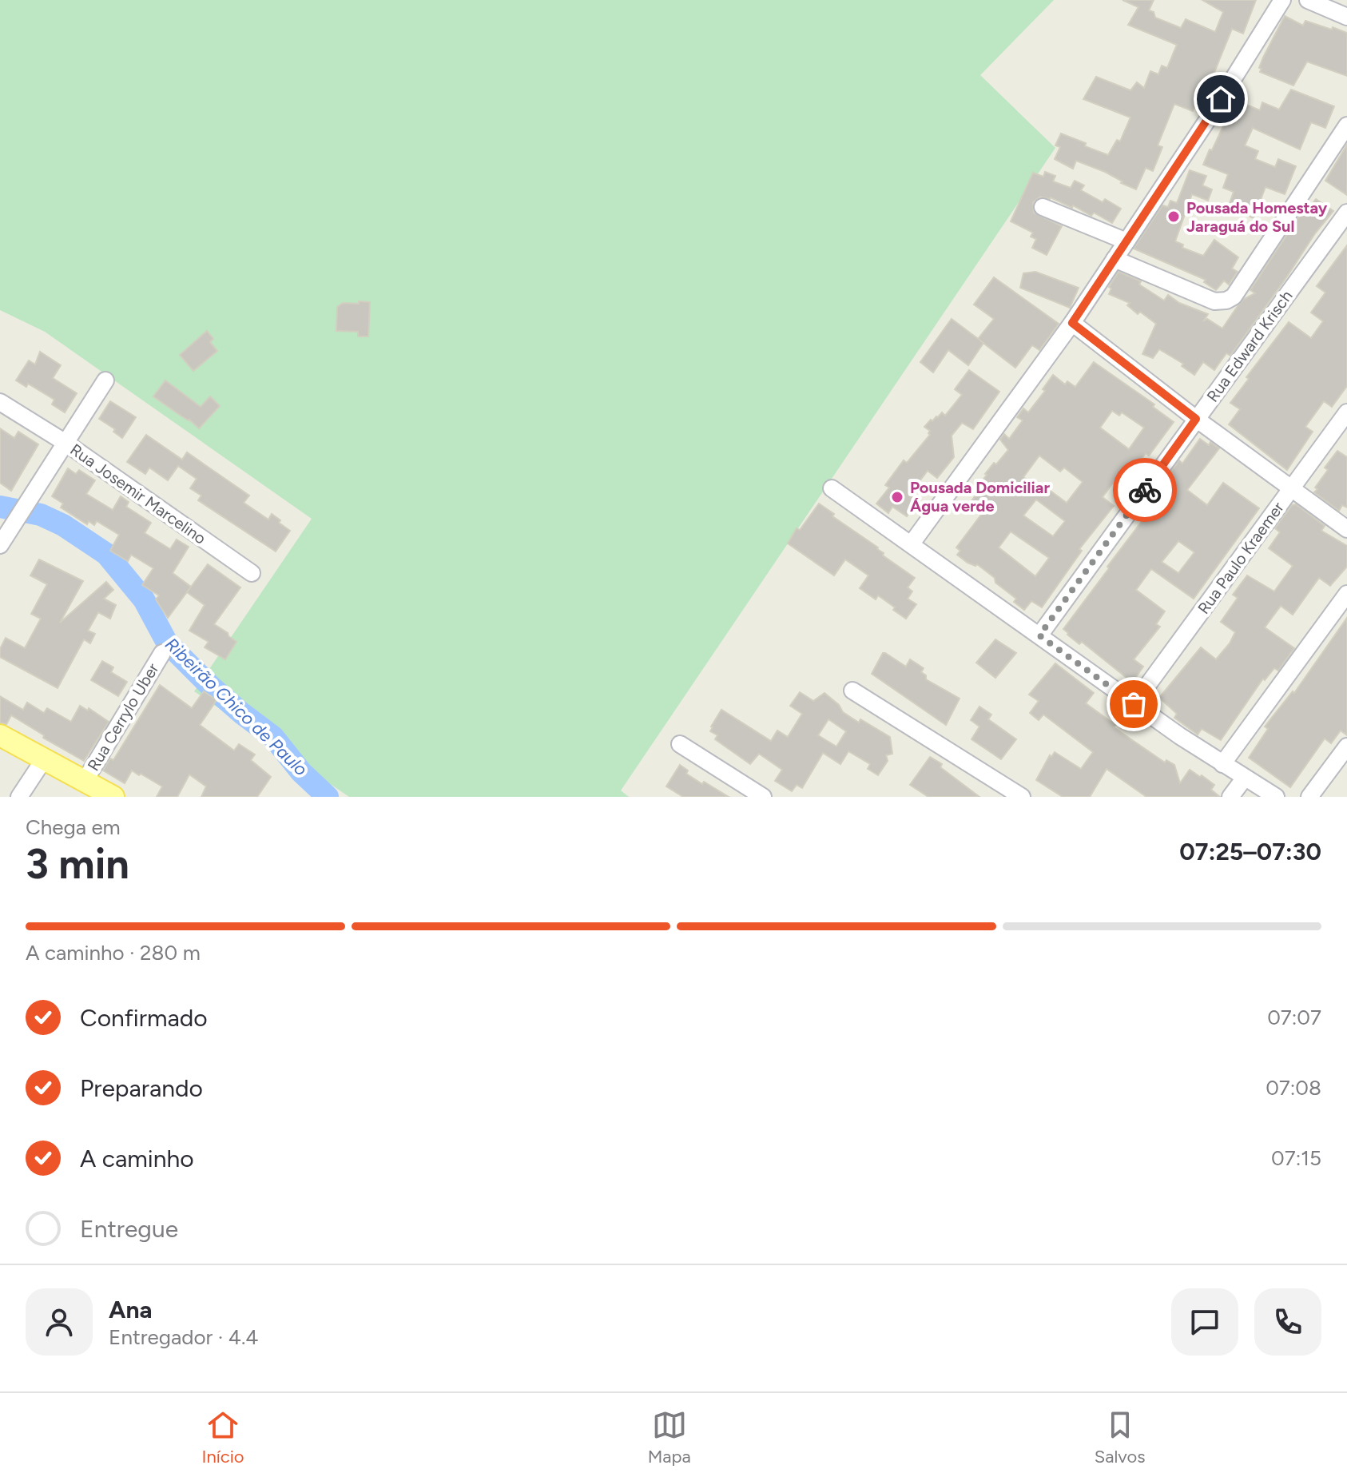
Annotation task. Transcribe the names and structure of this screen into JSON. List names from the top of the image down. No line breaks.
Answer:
{"streets":{"street":["Rua Edward Krisch","Rua Josemir Marcelino","Rua Paulo Kraemer","Rua Cerrylo Uber"]},"water":["Ribeirão Chico de Paulo"],"places":["Pousada Homestay Jaraguá do Sul","Pousada Domiciliar Água verde"],"page":{"heading":["3 min","Chega em","07:25–07:30"],"panel":["Ana","Entregador · 4.4"],"bar":"A caminho · 280 m","list":[["Confirmado","07:07"],["Preparando","07:08"],["A caminho","07:15"],"Entregue"],"tabs":["Início","Mapa","Salvos"]}}
